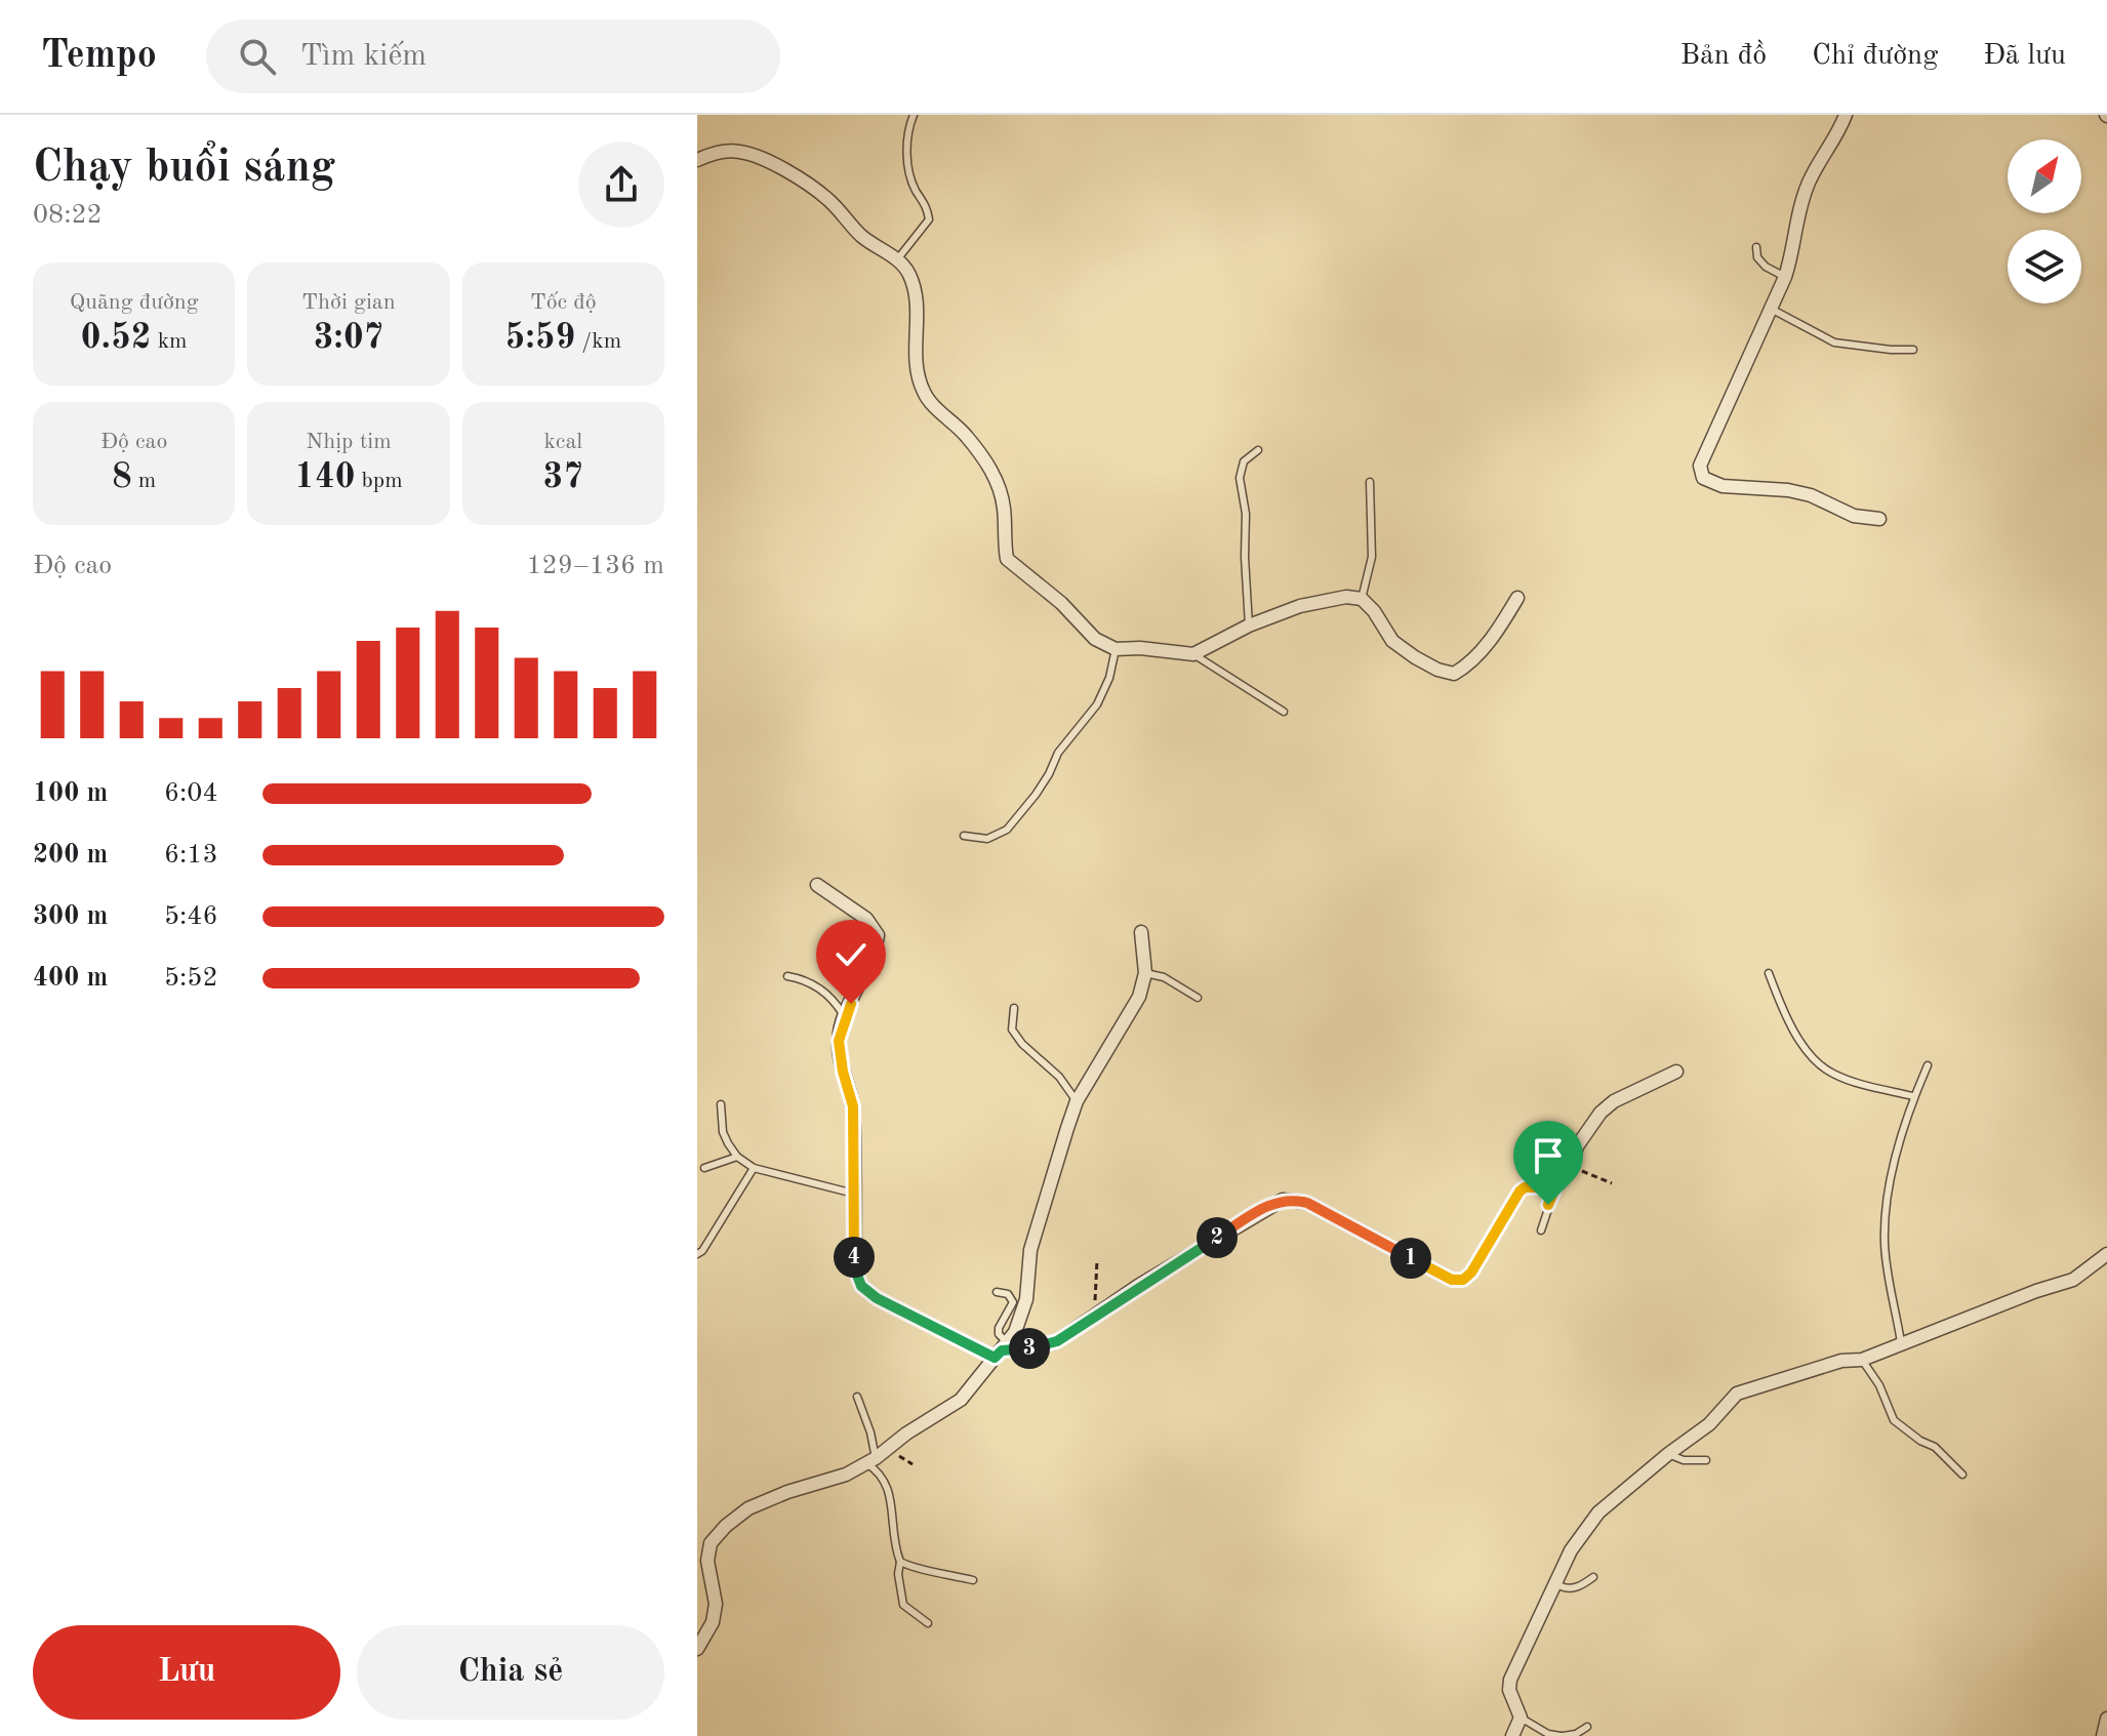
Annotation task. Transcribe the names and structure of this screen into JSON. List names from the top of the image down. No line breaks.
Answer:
{"north":"top right","page":{"header":"Tempo","search":"Tìm kiếm","nav":["Bản đồ","Chỉ đường","Đã lưu"],"heading":["Chạy buổi sáng","08:22"],"stats":[["Quãng đường","0.52 km"],["Thời gian","3:07"],["Tốc độ","5:59 /km"],["Độ cao","8 m"],["Nhịp tim","140 bpm"],["kcal","37"]],"chart":["Độ cao","129–136 m"],"list":[{"name":"100 m","note":"6:04"},{"name":"200 m","note":"6:13"},{"name":"300 m","note":"5:46"},{"name":"400 m","note":"5:52"}],"pins":["2","4","1","3"],"buttons":["Lưu","Chia sẻ"]}}
